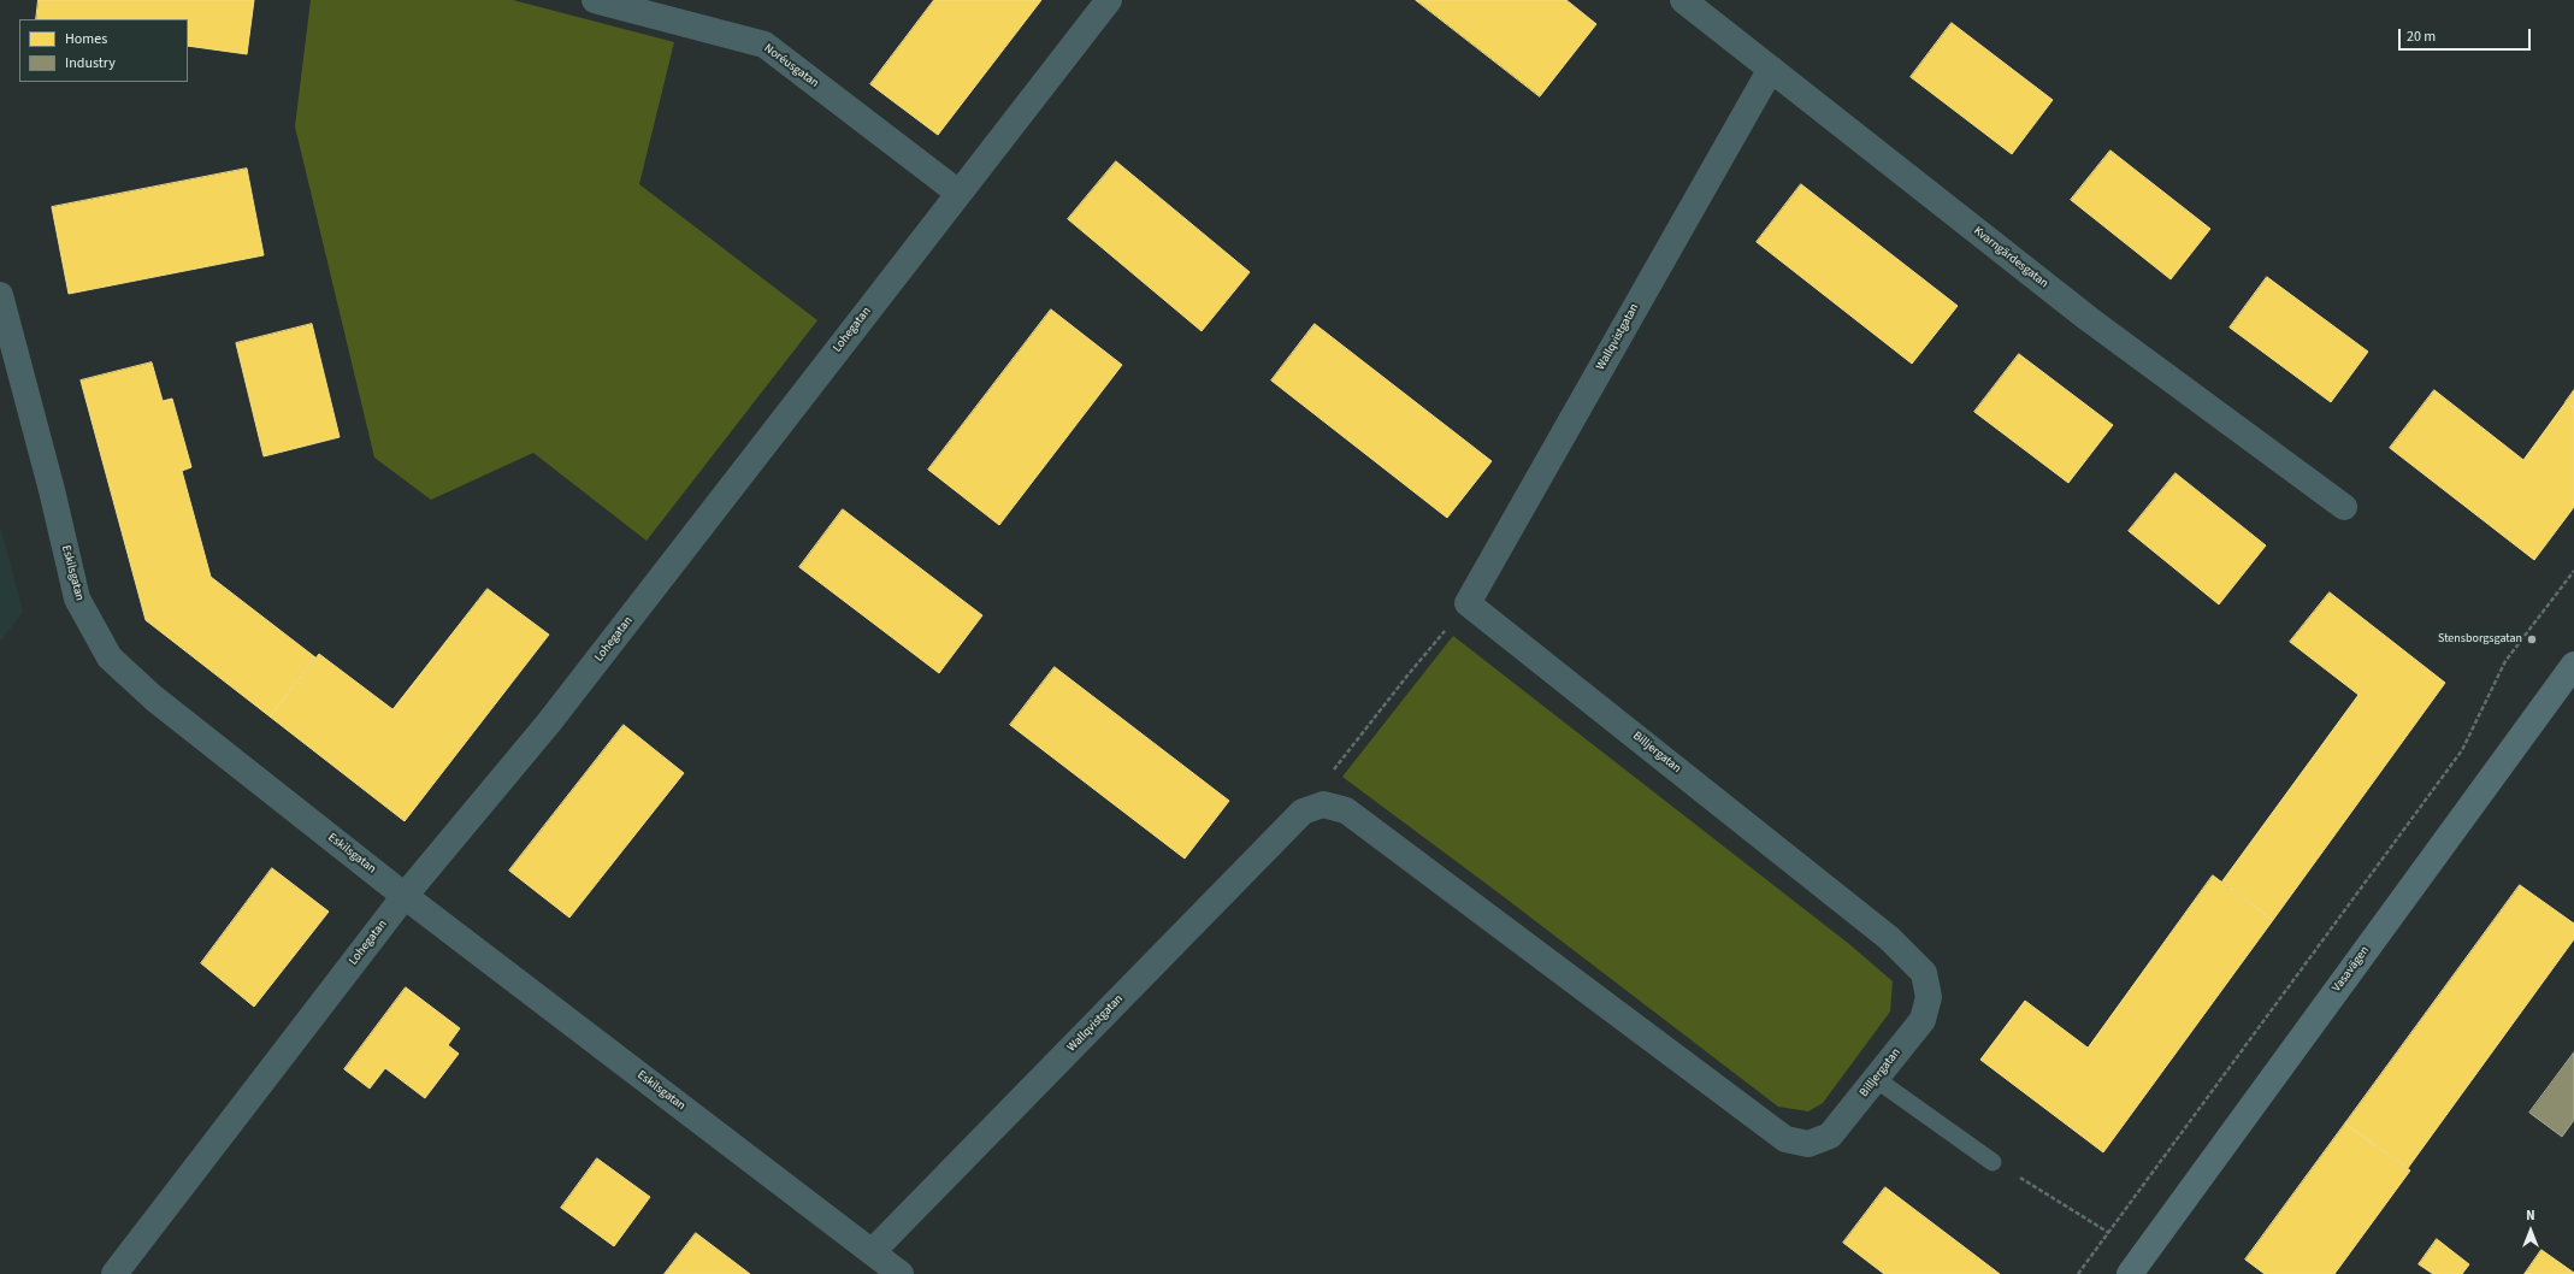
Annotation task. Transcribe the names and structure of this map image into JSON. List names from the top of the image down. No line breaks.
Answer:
{"streets":{"main road":["Vasavägen"],"street":["Noréusgatan","Kvarngärdesgatan","Lohegatan","Wallqvistgatan","Eskilsgatan","Billjergatan"]},"crossings":[["Noréusgatan","Lohegatan"],["Kvarngärdesgatan","Wallqvistgatan"],["Lohegatan","Eskilsgatan"],["Wallqvistgatan","Eskilsgatan"],["Wallqvistgatan","Billjergatan"]],"places":["Stensborgsgatan"],"legend":["Homes","Industry"],"scale_bar":"20 m","north":"top"}
